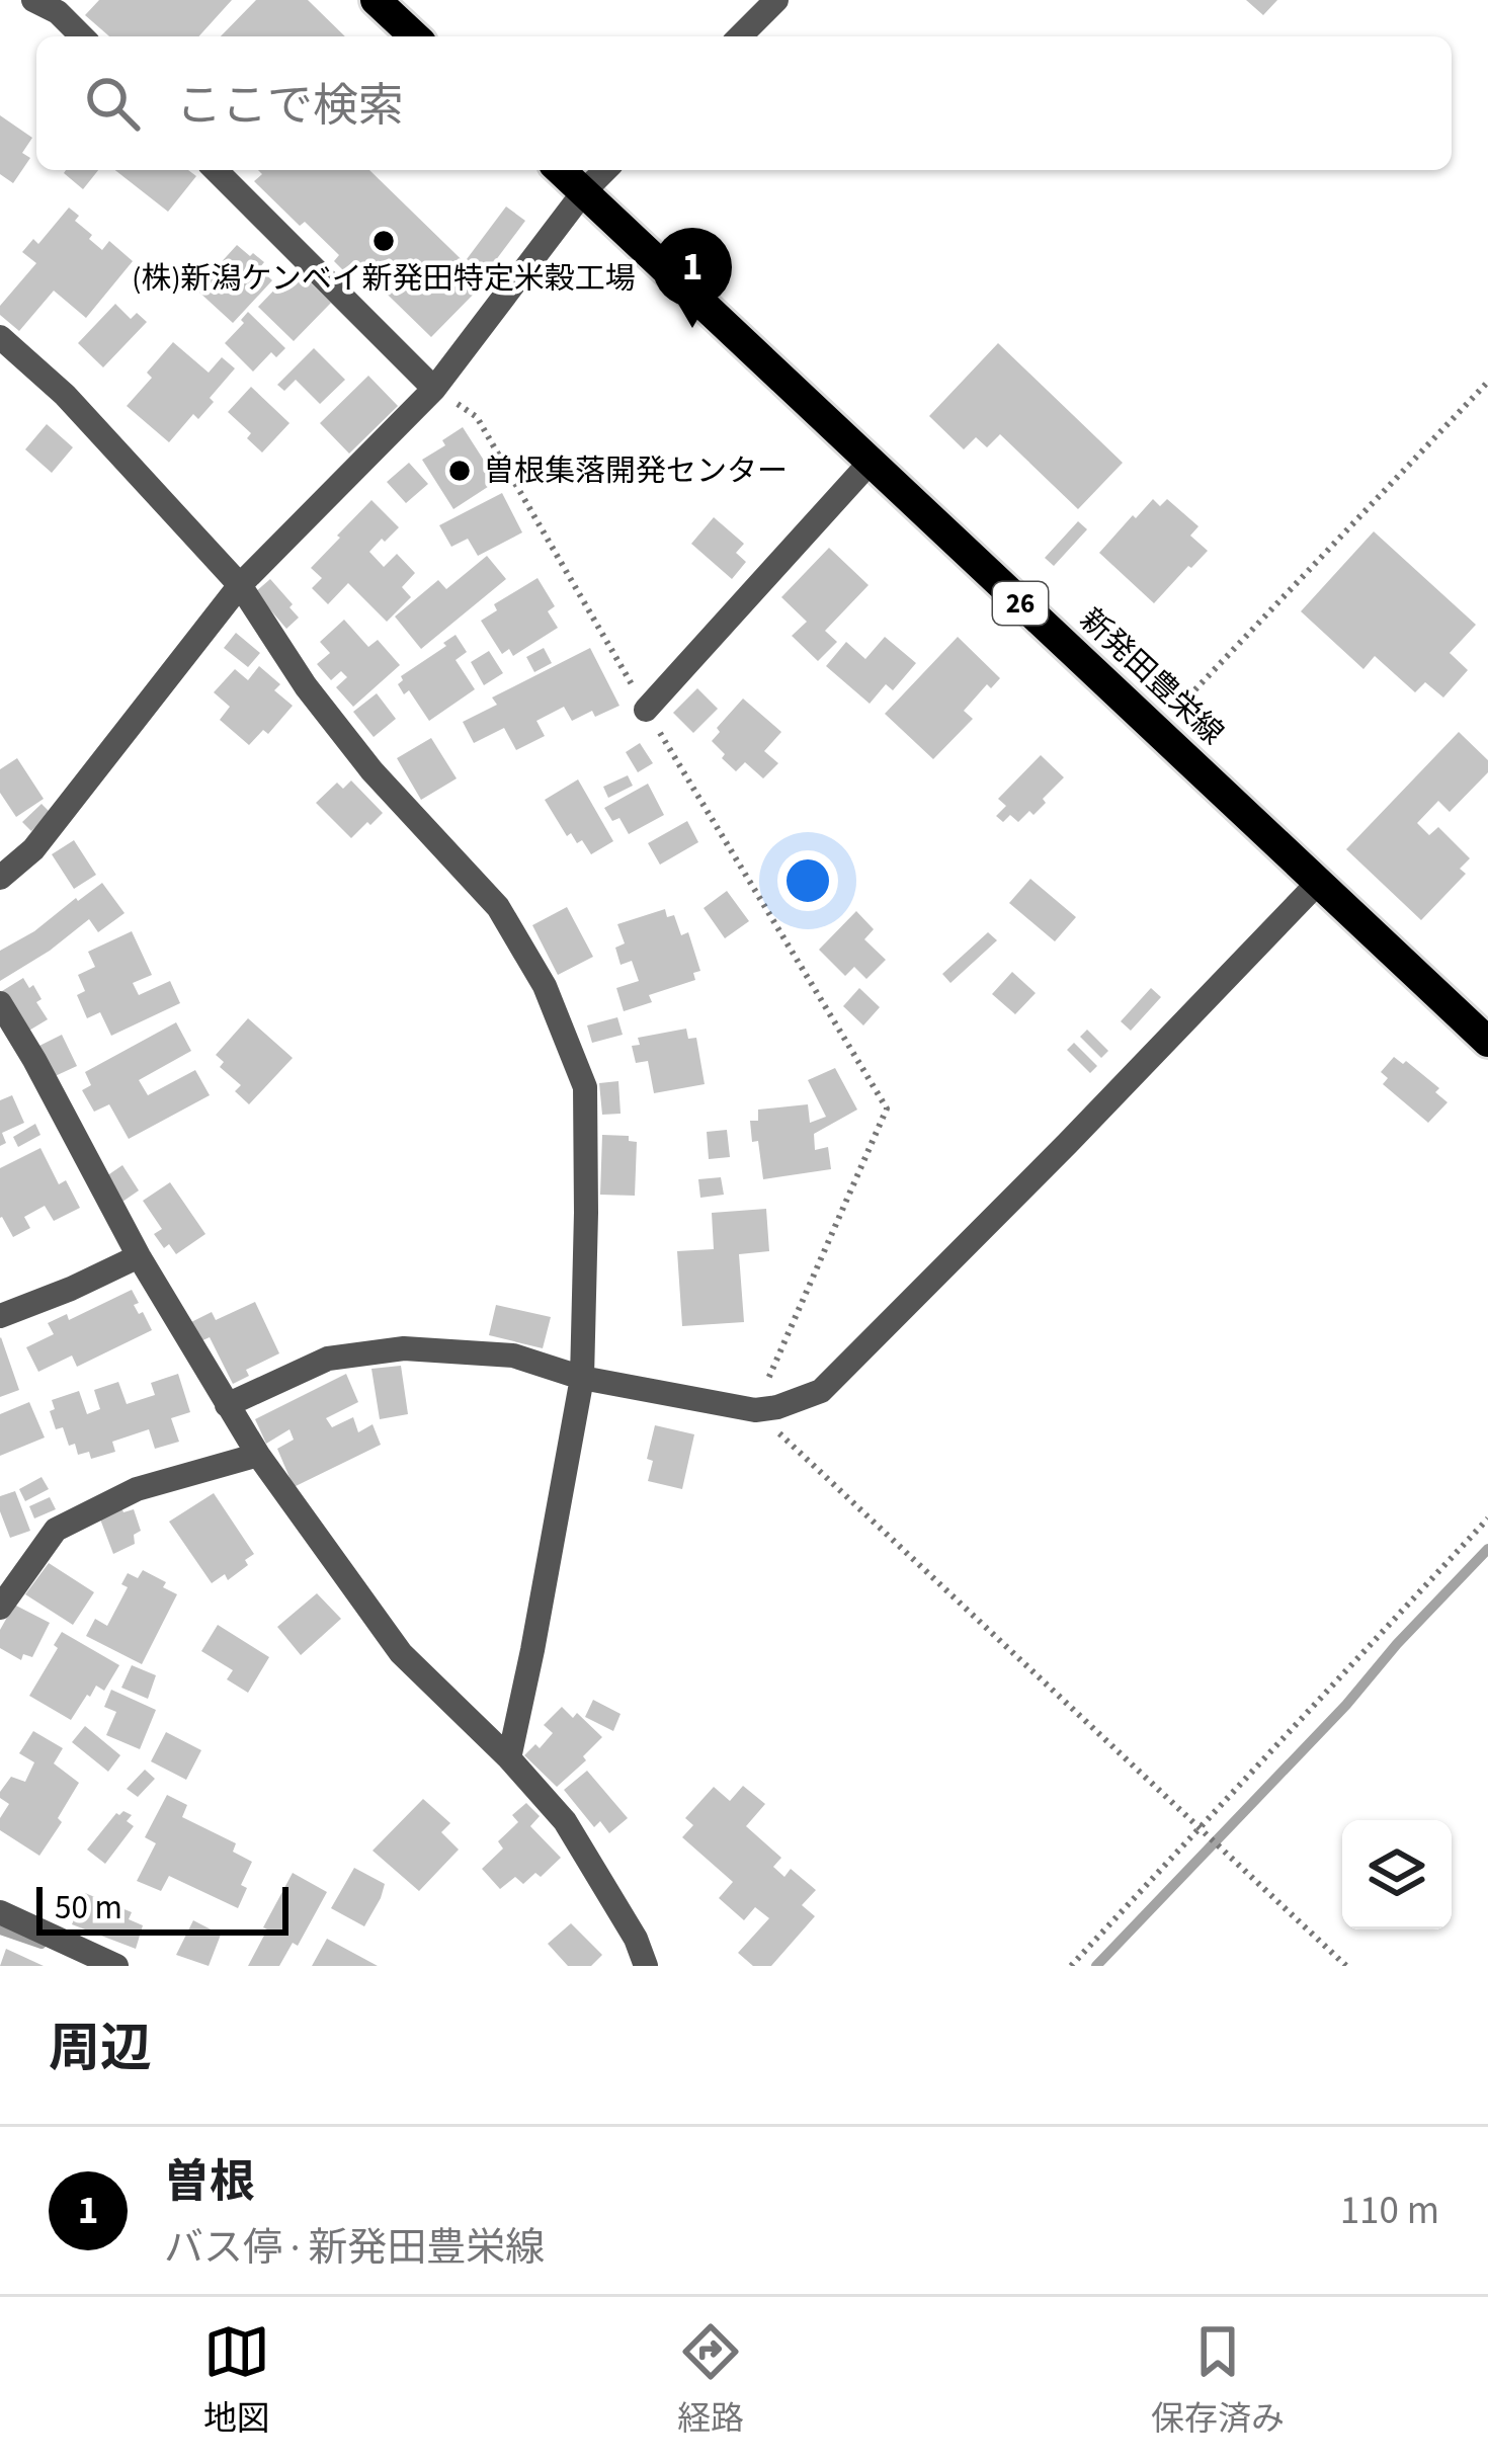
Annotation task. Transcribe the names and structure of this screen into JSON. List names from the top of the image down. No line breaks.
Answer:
{"streets":{"main road":["26","新発田豊栄線"]},"places":["(株)新潟ケンベイ新発田特定米穀工場","曽根集落開発センター"],"scale_bar":"50 m","page":{"search":"ここで検索","pins":"1","scale":"50 m","heading":"周辺","list":[{"mark":"1","name":"曽根","note":"バス停 · 新発田豊栄線","value":"110 m"}],"nav":["地図","経路","保存済み"]}}
